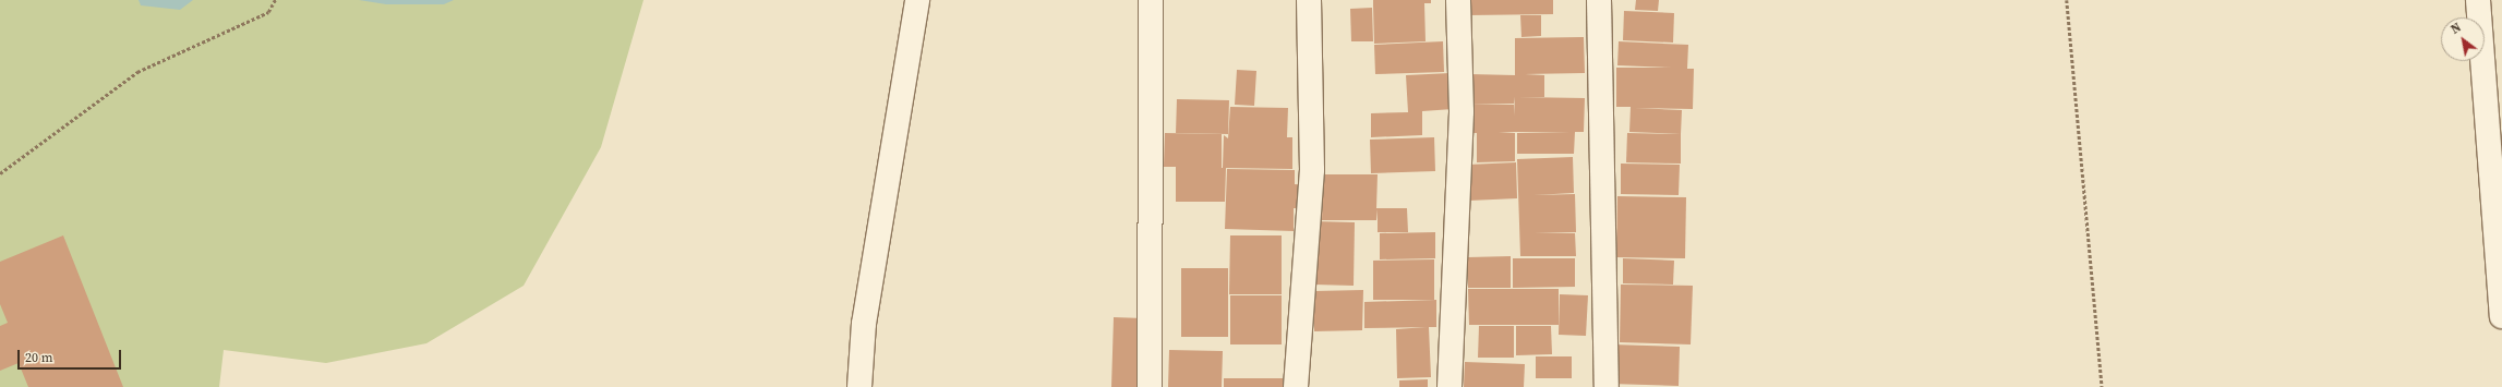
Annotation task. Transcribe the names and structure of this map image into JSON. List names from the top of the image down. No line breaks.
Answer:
{"scale_bar":"20 m","north":"top left"}
